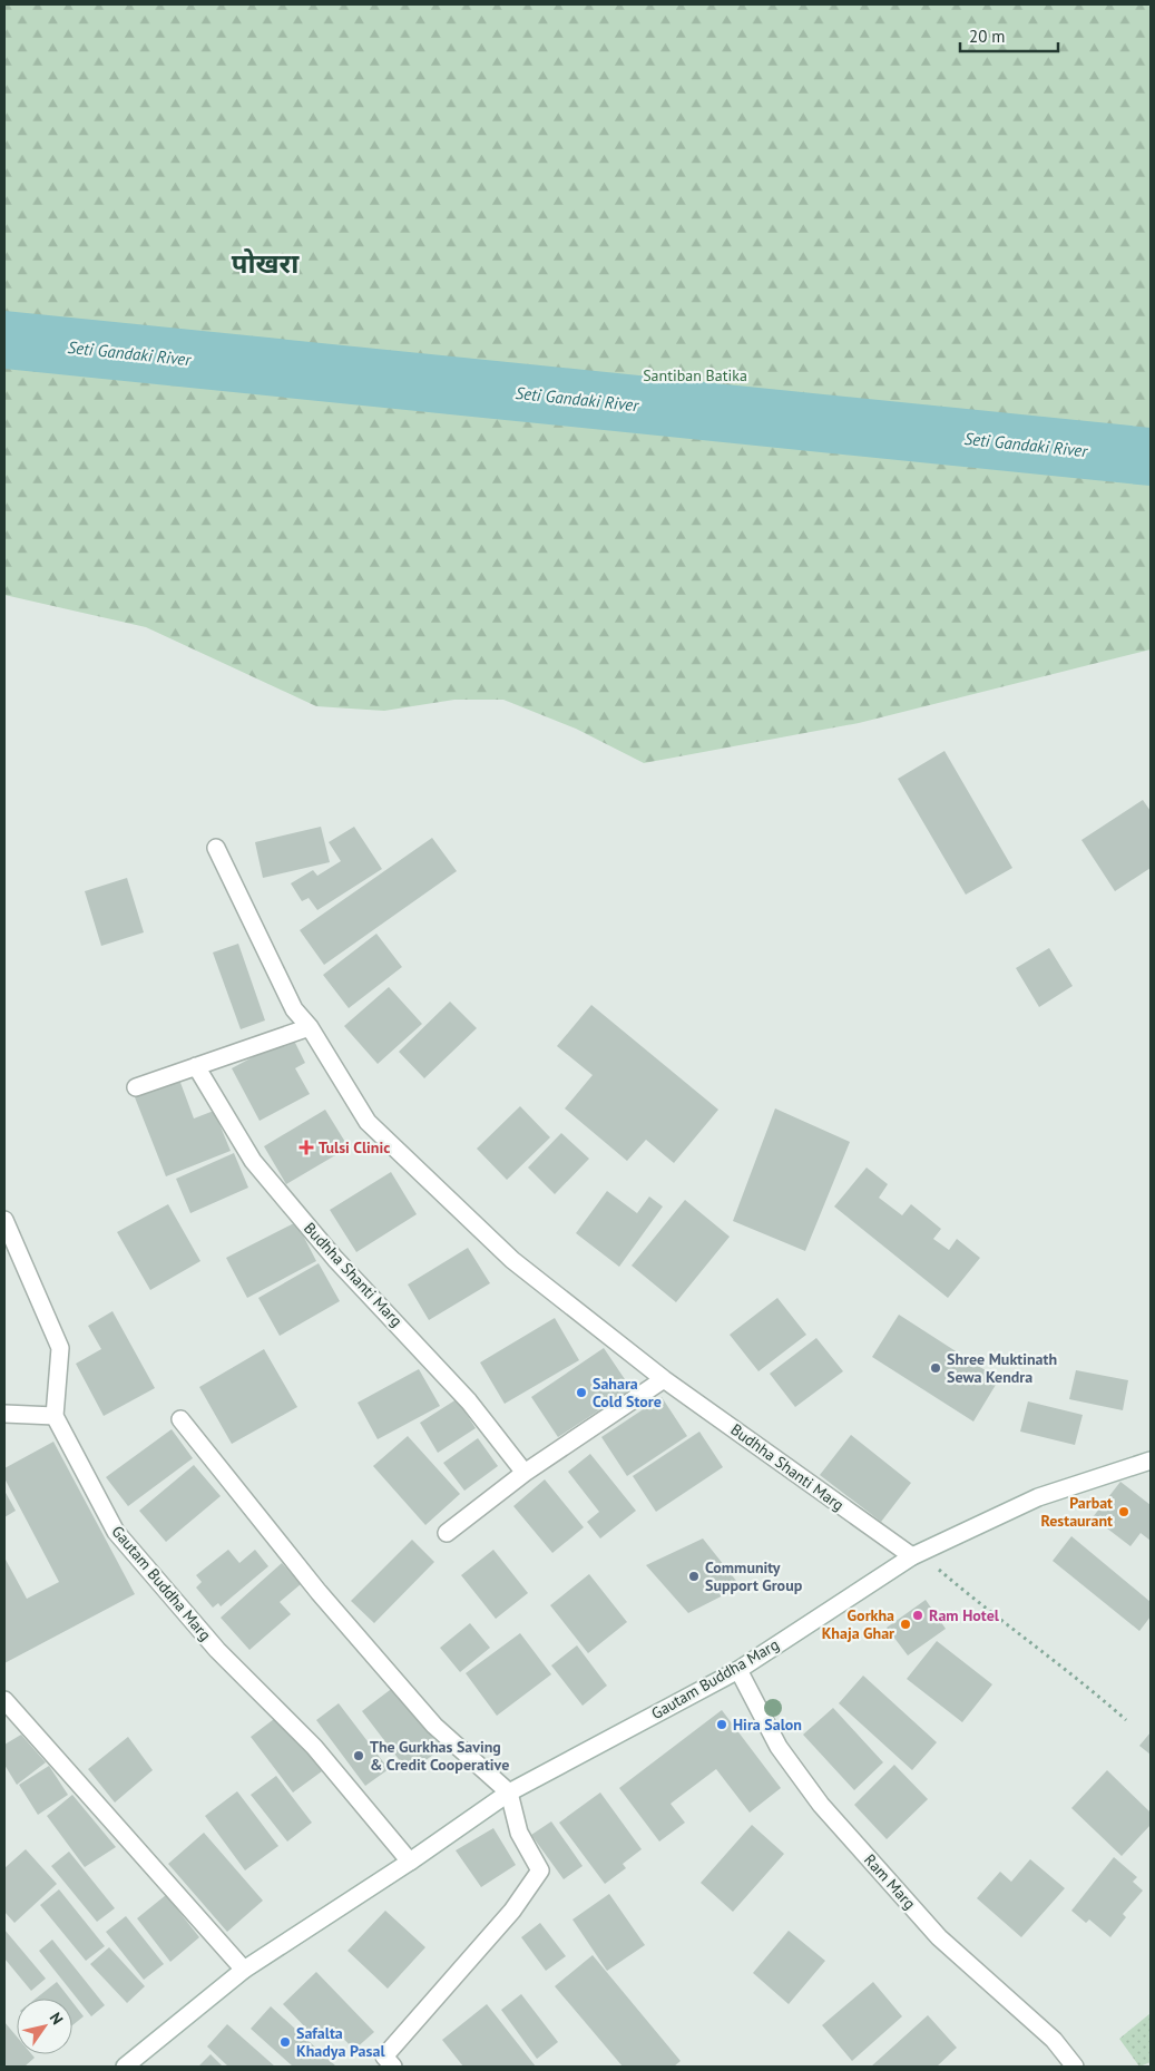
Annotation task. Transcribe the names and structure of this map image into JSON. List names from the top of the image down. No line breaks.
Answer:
{"streets":{"street":["Budhha Shanti Marg","Gautam Buddha Marg","Ram Marg"]},"crossings":[["Budhha Shanti Marg","Gautam Buddha Marg"],["Gautam Buddha Marg","Ram Marg"]],"districts":["पोखरा"],"water":["Seti Gandaki River"],"parks":["Santiban Batika"],"places":{"health":["Tulsi Clinic"],"other":["Shree Muktinath Sewa Kendra","Sahara Cold Store","Parbat Restaurant","Community Support Group","Ram Hotel","Gorkha Khaja Ghar","Hira Salon","The Gurkhas Saving & Credit Cooperative","Safalta Khadya Pasal"]},"scale_bar":"20 m","north":"top right"}
